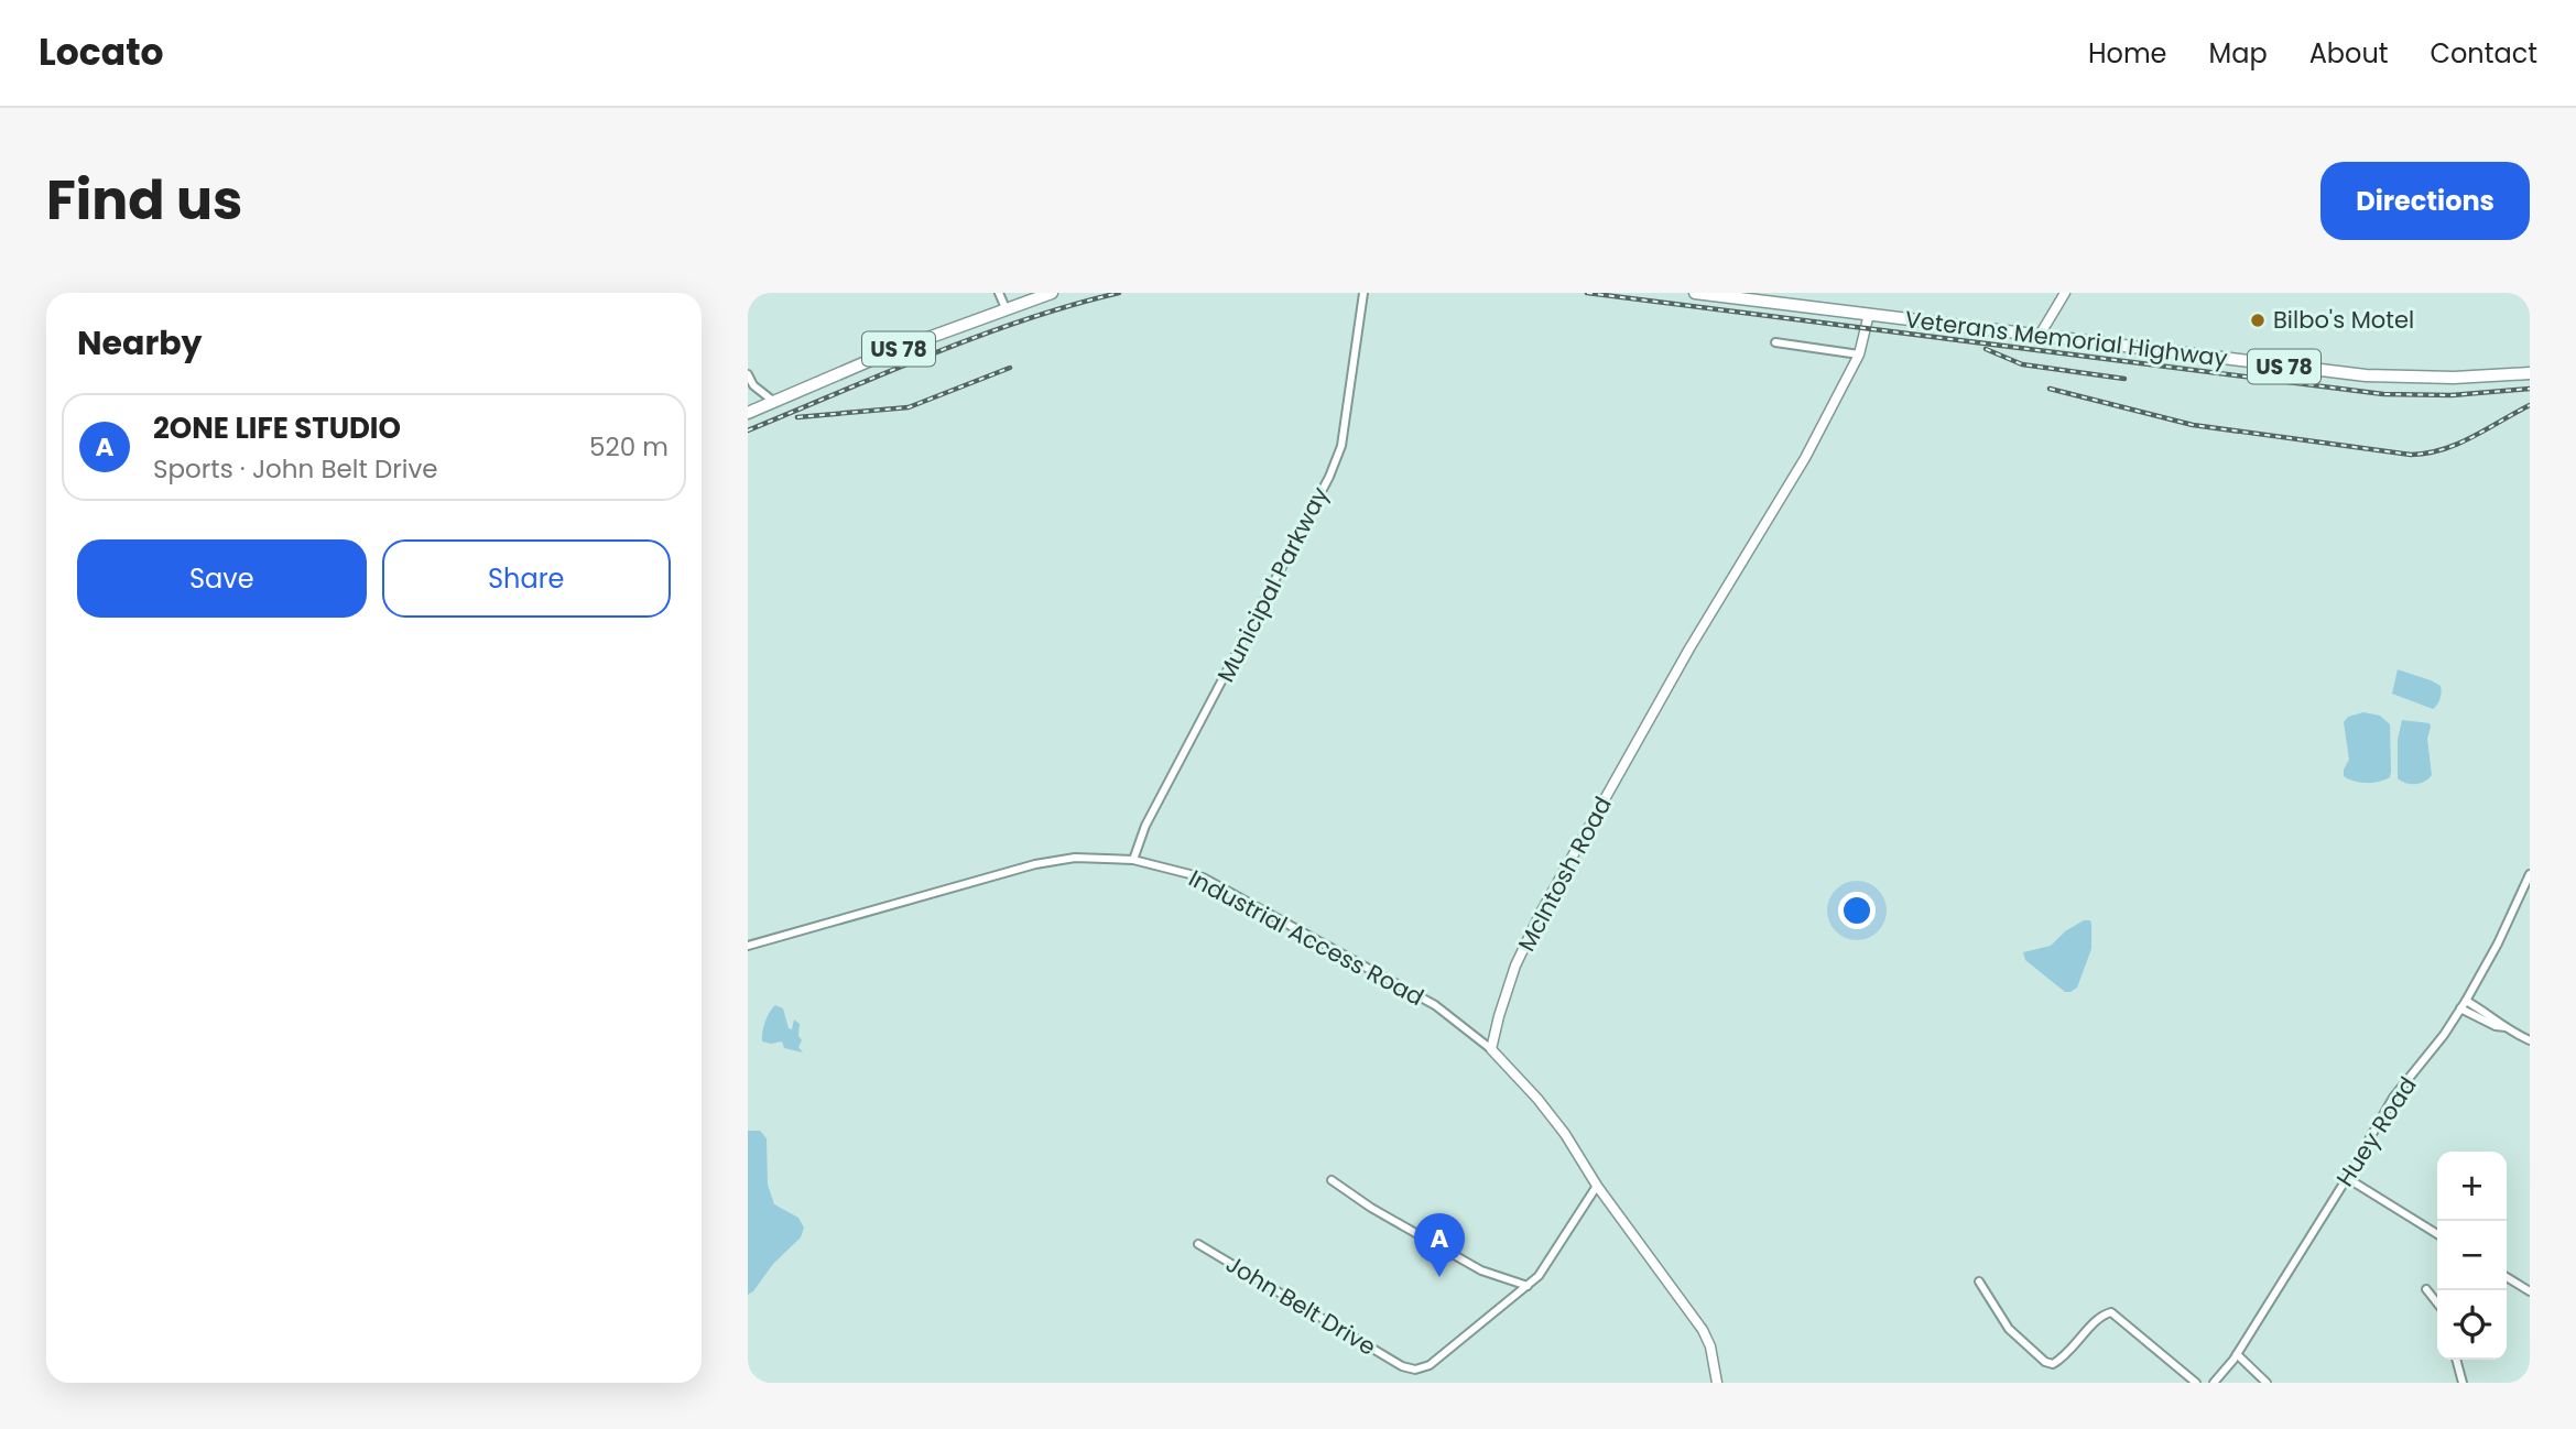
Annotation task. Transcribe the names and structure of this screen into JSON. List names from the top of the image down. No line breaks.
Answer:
{"streets":{"main road":["Veterans Memorial Highway","US 78"],"street":["Municipal Parkway","McIntosh Road","Industrial Access Road","Huey Road","John Belt Drive"]},"crossings":[["Veterans Memorial Highway","McIntosh Road"],["Municipal Parkway","Industrial Access Road"],["McIntosh Road","Industrial Access Road"]],"places":["Bilbo's Motel"],"page":{"header":"Locato","nav":["Home","Map","About","Contact"],"title":"Find us","buttons":["Directions",["Save","Share"]],"heading":"Nearby","list":[{"mark":"A","name":"2ONE LIFE STUDIO","note":"Sports · John Belt Drive","value":"520 m"}],"map_buttons":["+","−"],"pins":"A"}}
